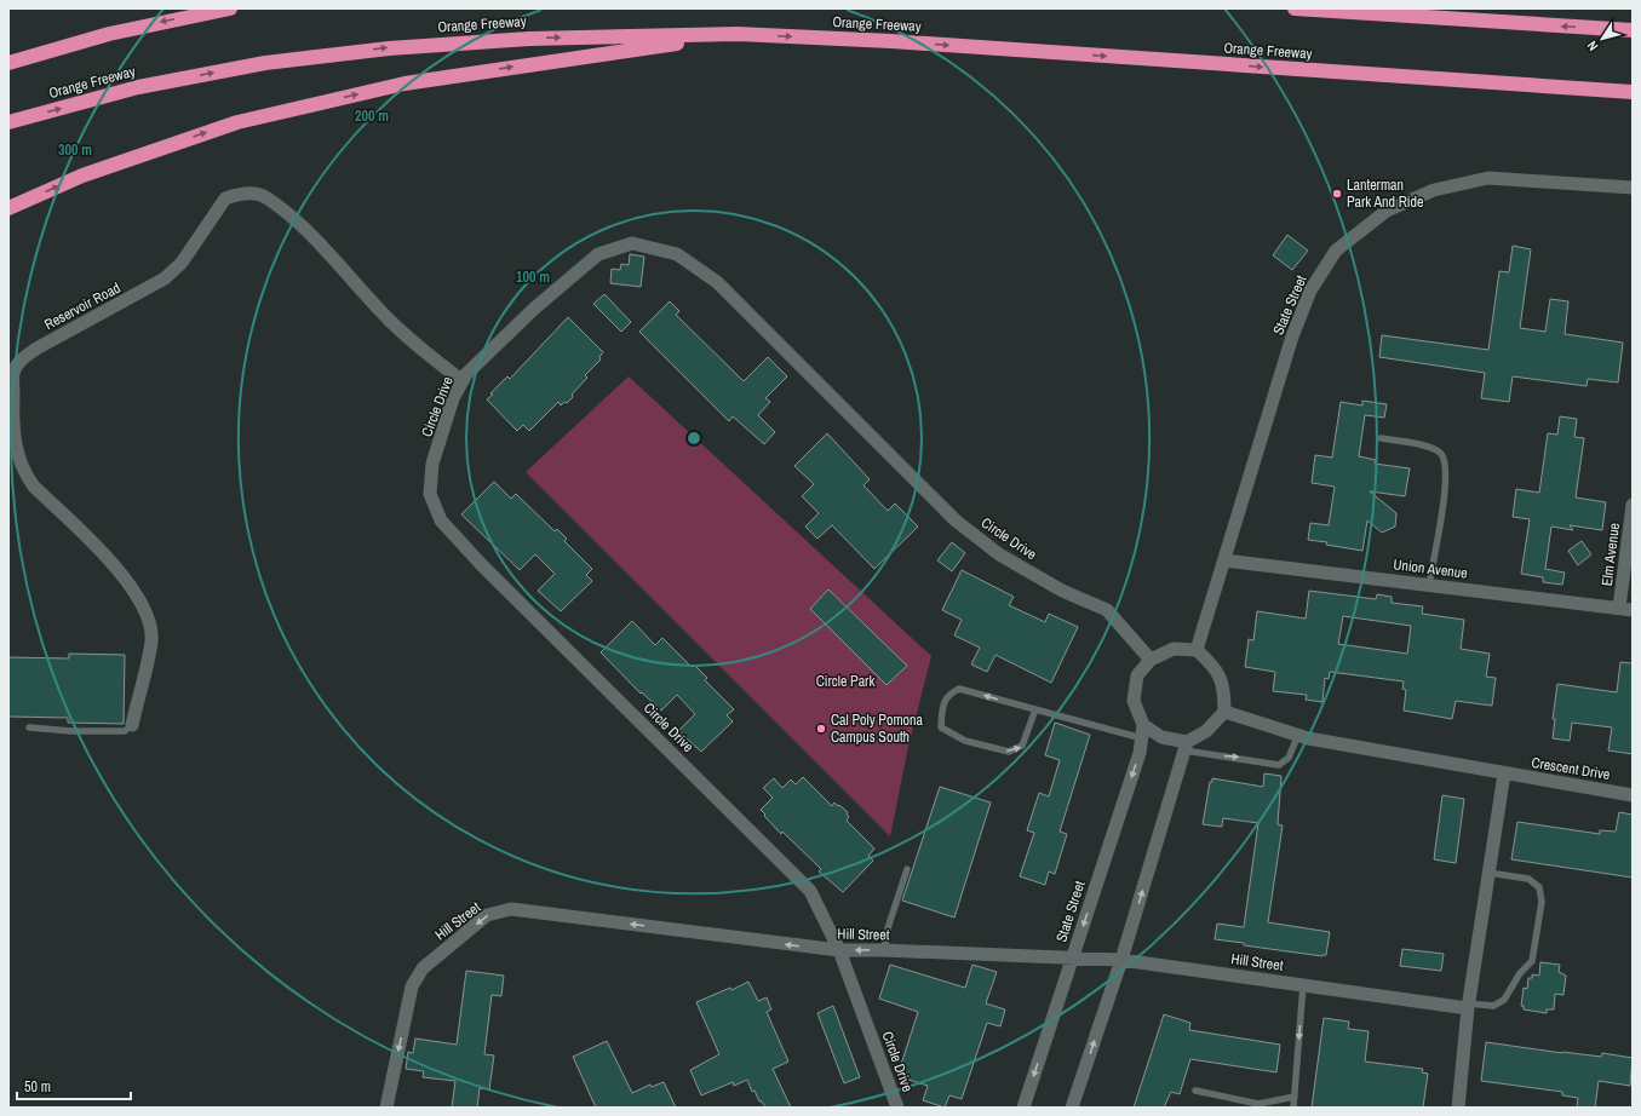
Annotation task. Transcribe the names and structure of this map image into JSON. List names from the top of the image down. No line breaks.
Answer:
{"streets":{"highway":["Orange Freeway"],"street":["State Street","Reservoir Road","Circle Drive","Elm Avenue","Union Avenue","Crescent Drive","Hill Street"]},"crossings":[["State Street","Circle Drive"],["State Street","Union Avenue"],["State Street","Crescent Drive"],["State Street","Hill Street"],["Reservoir Road","Circle Drive"],["Circle Drive","Crescent Drive"],["Circle Drive","Hill Street"],["Elm Avenue","Union Avenue"]],"one_way":["Hill Street"],"parks":["Circle Park"],"places":["Lanterman Park And Ride","Cal Poly Pomona Campus South"],"scale_bar":"50 m","north":"bottom left","rings":["200 m","300 m","100 m"]}
